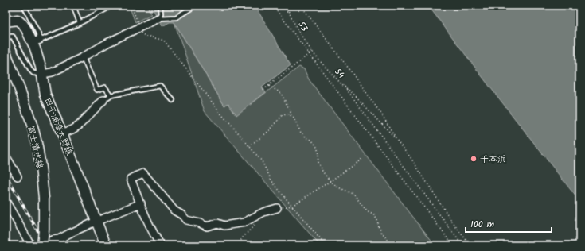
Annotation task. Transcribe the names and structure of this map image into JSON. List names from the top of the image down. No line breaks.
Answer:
{"streets":{"main road":["田子浦港大野線","富士清水線"],"path":["53","54"]},"crossings":[["53","54"]],"places":["千本浜"],"scale_bar":"100 m"}
